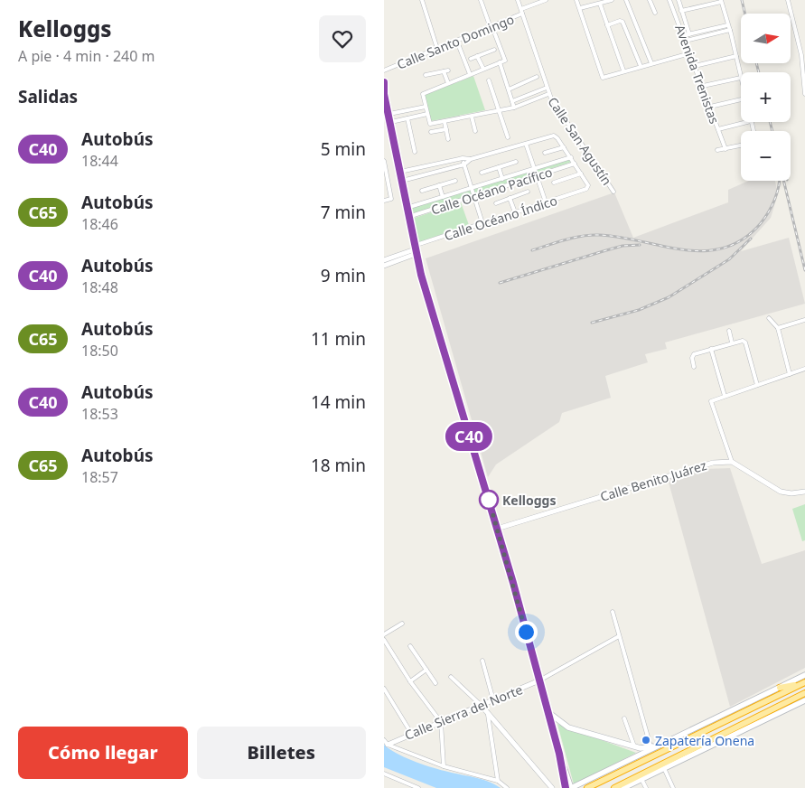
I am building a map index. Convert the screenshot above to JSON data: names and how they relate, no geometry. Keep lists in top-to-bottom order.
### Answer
{
  "streets": {
    "street": [
      "Calle Santo Domingo",
      "Avenida Trenistas",
      "Calle San Agustín",
      "Calle Océano Pacífico",
      "Calle Océano Índico",
      "Calle Benito Juárez",
      "Calle Sierra del Norte"
    ]
  },
  "crossings": [
    ["Calle Santo Domingo", "Calle San Agustín"]
  ],
  "places": ["Kelloggs", "Zapatería Onena"],
  "lines": ["bus line C40"],
  "north": "right",
  "page": {
    "heading": [
      ["Kelloggs", "A pie · 4 min · 240 m"],
      "Salidas"
    ],
    "on_map": "C40",
    "map_buttons": ["+", "−"],
    "list": [
      {
        "mark": "C40",
        "name": "Autobús",
        "note": "18:44",
        "value": "5 min"
      },
      {
        "mark": "C65",
        "name": "Autobús",
        "note": "18:46",
        "value": "7 min"
      },
      {
        "mark": "C40",
        "name": "Autobús",
        "note": "18:48",
        "value": "9 min"
      },
      {
        "mark": "C65",
        "name": "Autobús",
        "note": "18:50",
        "value": "11 min"
      },
      {
        "mark": "C40",
        "name": "Autobús",
        "note": "18:53",
        "value": "14 min"
      },
      {
        "mark": "C65",
        "name": "Autobús",
        "note": "18:57",
        "value": "18 min"
      }
    ],
    "buttons": ["Cómo llegar", "Billetes"]
  }
}
